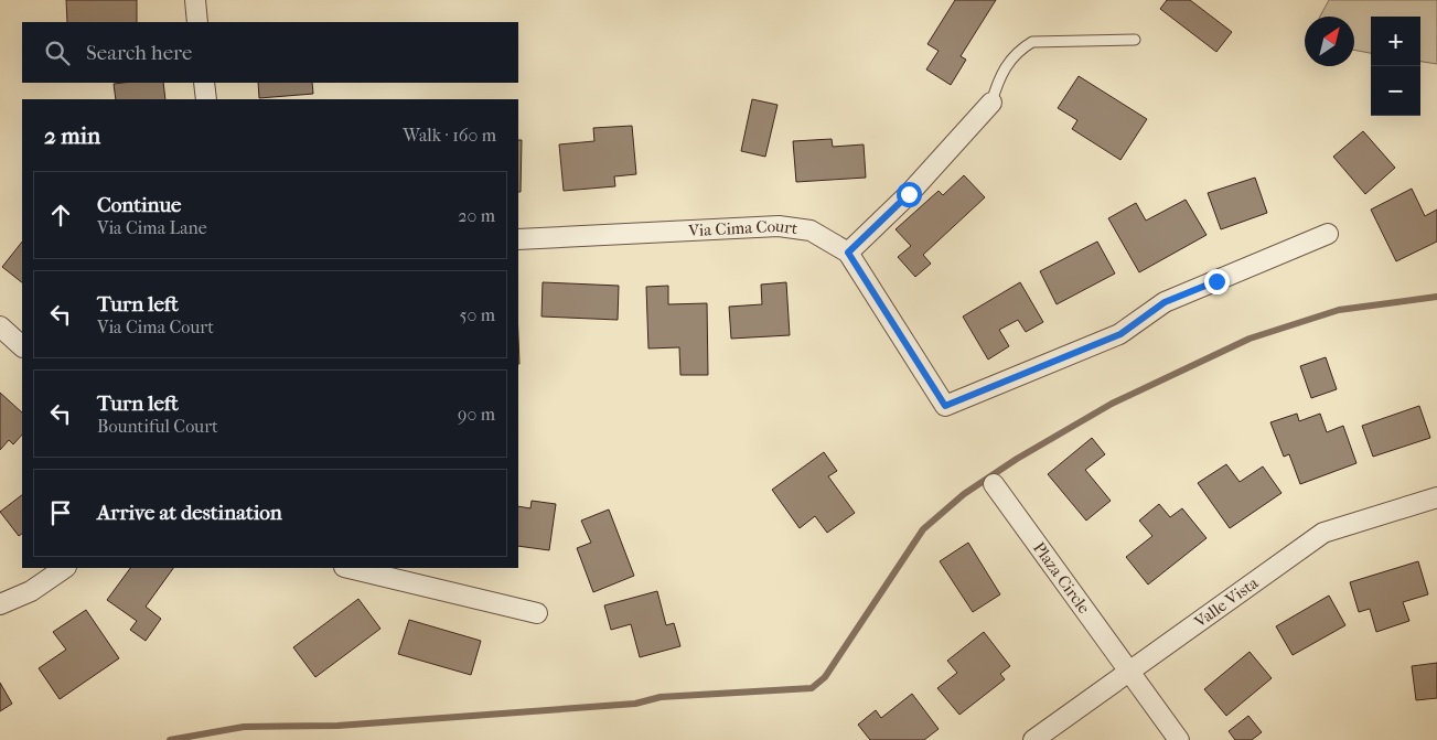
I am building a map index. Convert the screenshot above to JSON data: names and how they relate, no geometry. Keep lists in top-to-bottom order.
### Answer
{
  "streets": {
    "street": ["Via Cima Court", "Plaza Circle", "Valle Vista"]
  },
  "crossings": [
    ["Plaza Circle", "Valle Vista"]
  ],
  "north": "top right",
  "page": {
    "map_buttons": ["+", "−"],
    "search": "Search here",
    "heading": ["2 min", "Walk · 160 m"],
    "list": [
      ["Continue", "Via Cima Lane", "20 m"],
      ["Turn left", "Via Cima Court", "50 m"],
      ["Turn left", "Bountiful Court", "90 m"],
      "Arrive at destination"
    ]
  }
}
